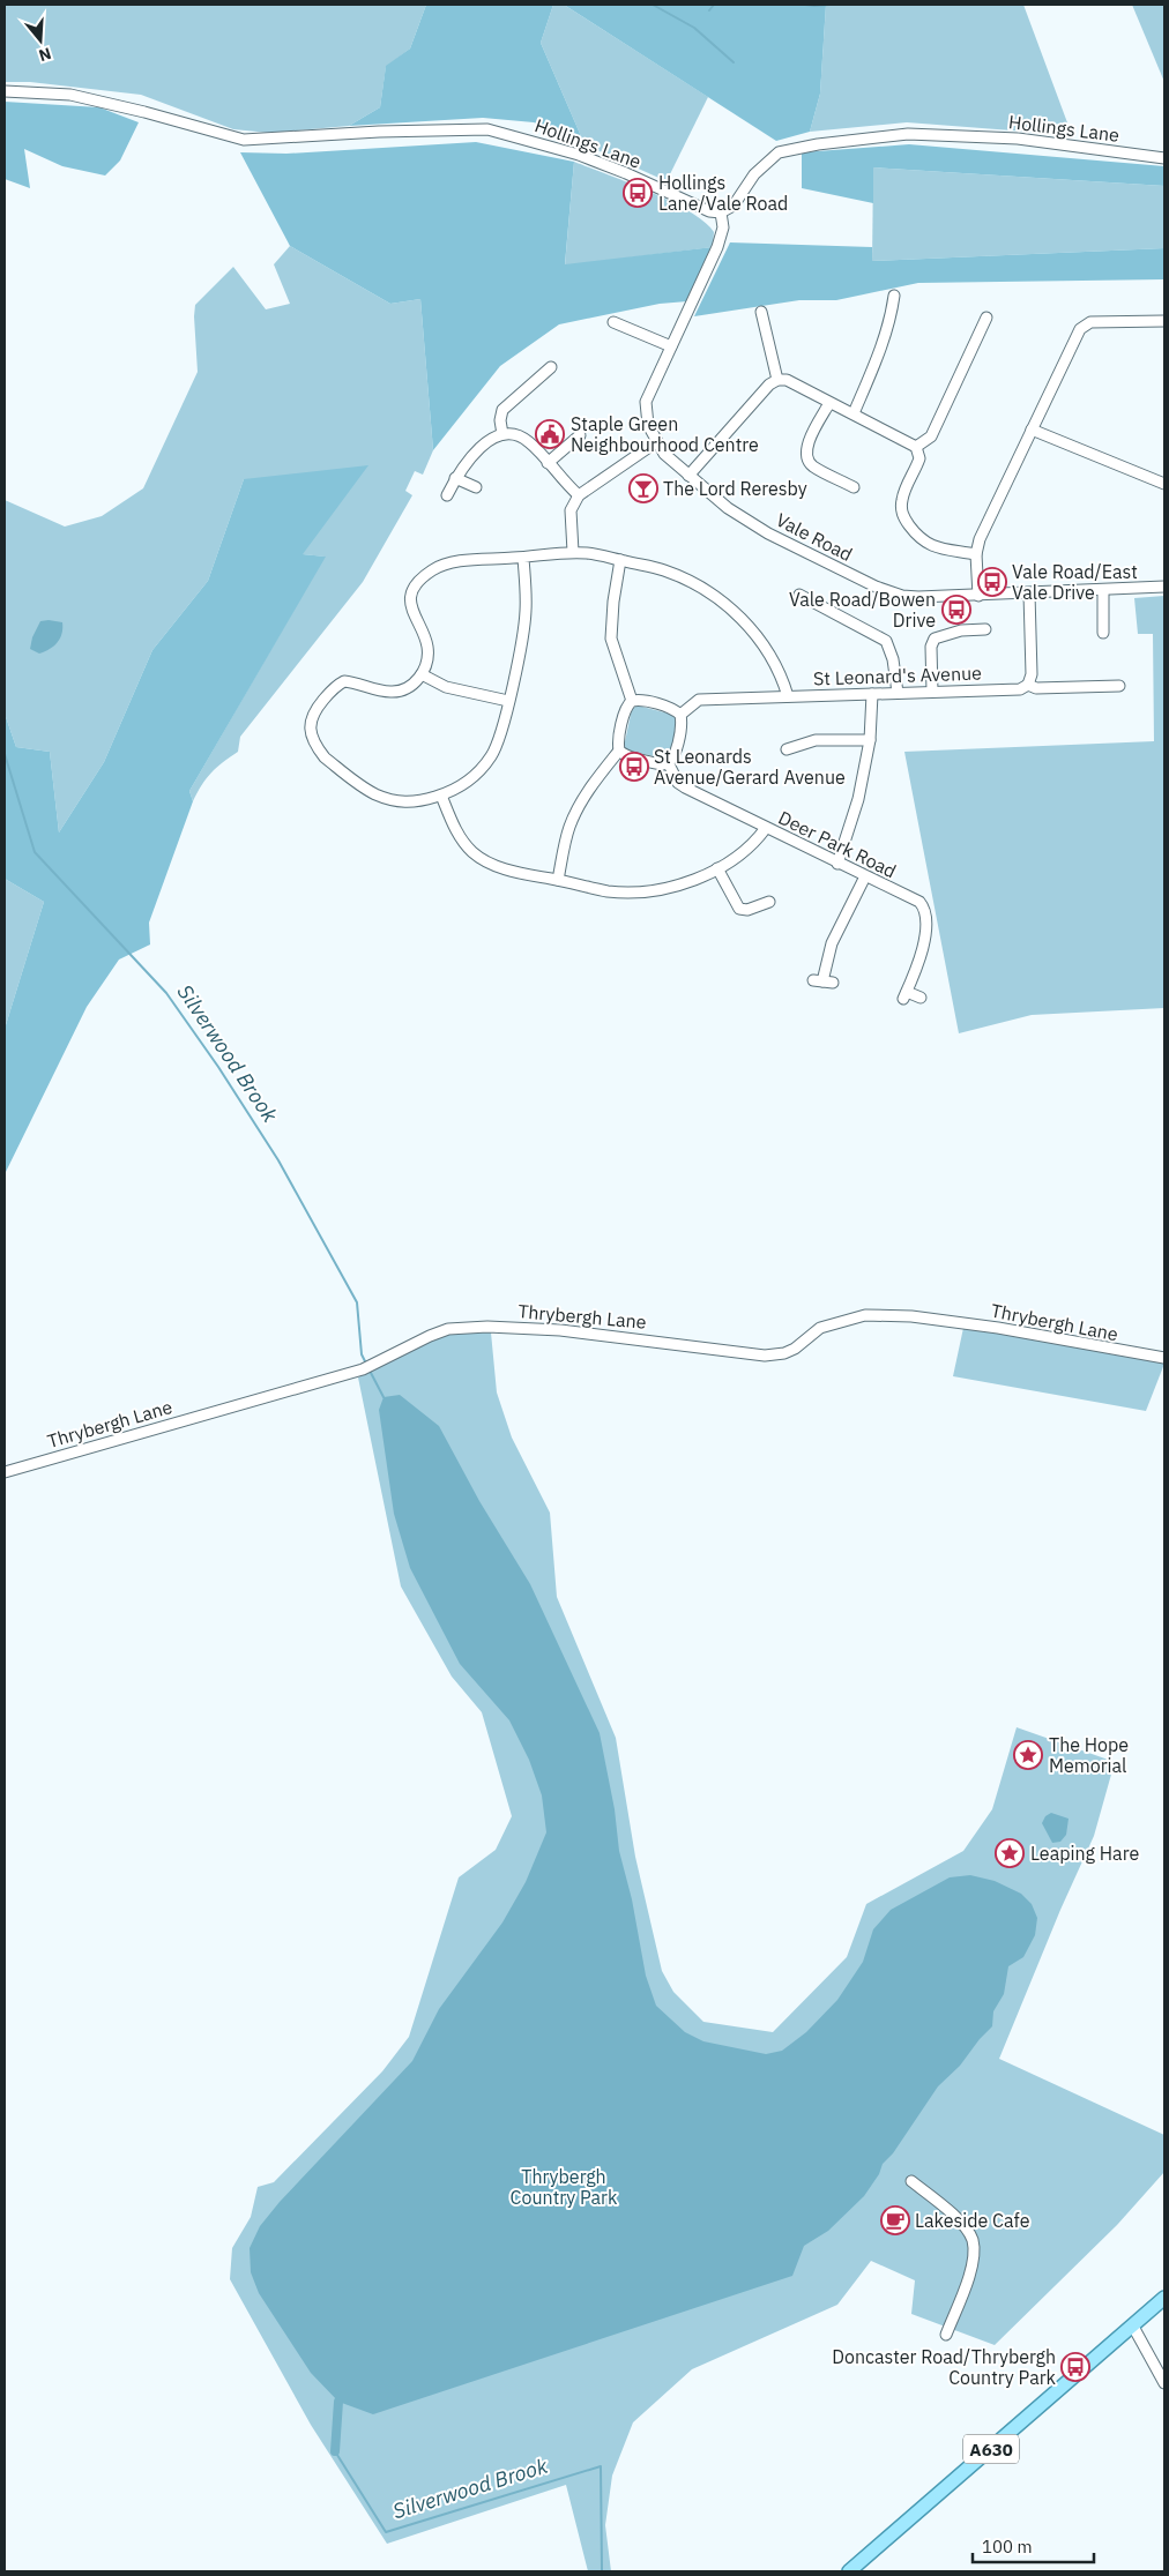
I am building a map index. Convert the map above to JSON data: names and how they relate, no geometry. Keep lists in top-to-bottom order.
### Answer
{
  "streets": {
    "main road": ["A630"],
    "street": [
      "Hollings Lane",
      "Vale Road",
      "St Leonard's Avenue",
      "Deer Park Road",
      "Thrybergh Lane"
    ]
  },
  "crossings": [
    ["Hollings Lane", "Vale Road"],
    ["St Leonard's Avenue", "Deer Park Road"]
  ],
  "water": ["Silverwood Brook"],
  "parks": ["Thrybergh Country Park"],
  "places": {
    "bus stop": [
      "Hollings Lane/Vale Road",
      "Vale Road/East Vale Drive",
      "Vale Road/Bowen Drive",
      "St Leonards Avenue/Gerard Avenue",
      "Doncaster Road/Thrybergh Country Park"
    ],
    "public building": ["Staple Green Neighbourhood Centre"],
    "bar": ["The Lord Reresby"],
    "place": ["The Hope Memorial", "Leaping Hare"],
    "cafe": ["Lakeside Cafe"]
  },
  "scale_bar": "100 m",
  "north": "bottom"
}
